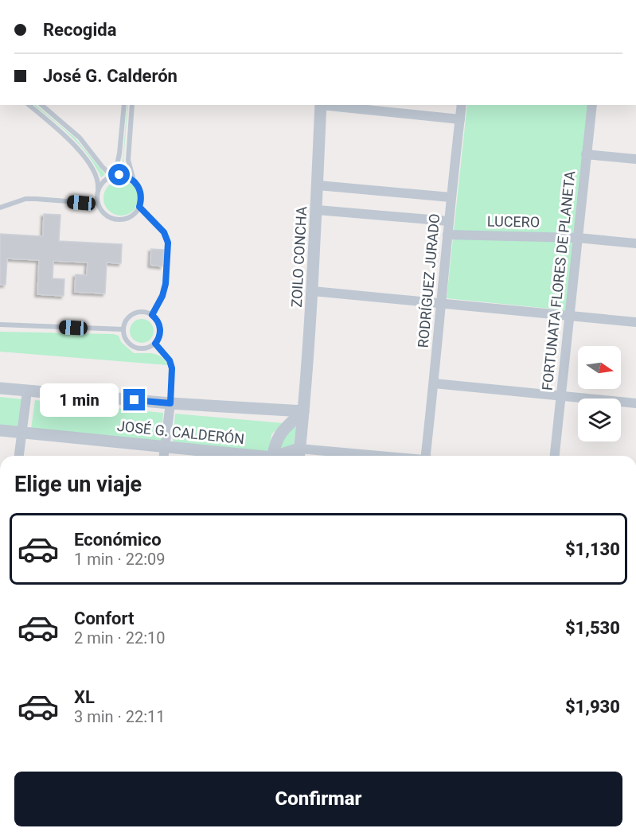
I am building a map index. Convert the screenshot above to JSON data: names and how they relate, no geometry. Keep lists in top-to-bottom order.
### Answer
{
  "streets": {
    "street": [
      "LUCERO",
      "ZOILO CONCHA",
      "RODRÍGUEZ JURADO",
      "FORTUNATA FLORES DE PLANETA",
      "JOSÉ G. CALDERÓN"
    ]
  },
  "crossings": [
    ["LUCERO", "RODRÍGUEZ JURADO"],
    ["LUCERO", "FORTUNATA FLORES DE PLANETA"],
    ["ZOILO CONCHA", "JOSÉ G. CALDERÓN"]
  ],
  "north": "right",
  "page": {
    "banner": ["Recogida", "José G. Calderón"],
    "bubble": "1 min",
    "heading": "Elige un viaje",
    "list": [
      {
        "name": "Económico",
        "note": "1 min · 22:09",
        "value": "$1,130"
      },
      {
        "name": "Confort",
        "note": "2 min · 22:10",
        "value": "$1,530"
      },
      {
        "name": "XL",
        "note": "3 min · 22:11",
        "value": "$1,930"
      }
    ],
    "buttons": "Confirmar"
  }
}
